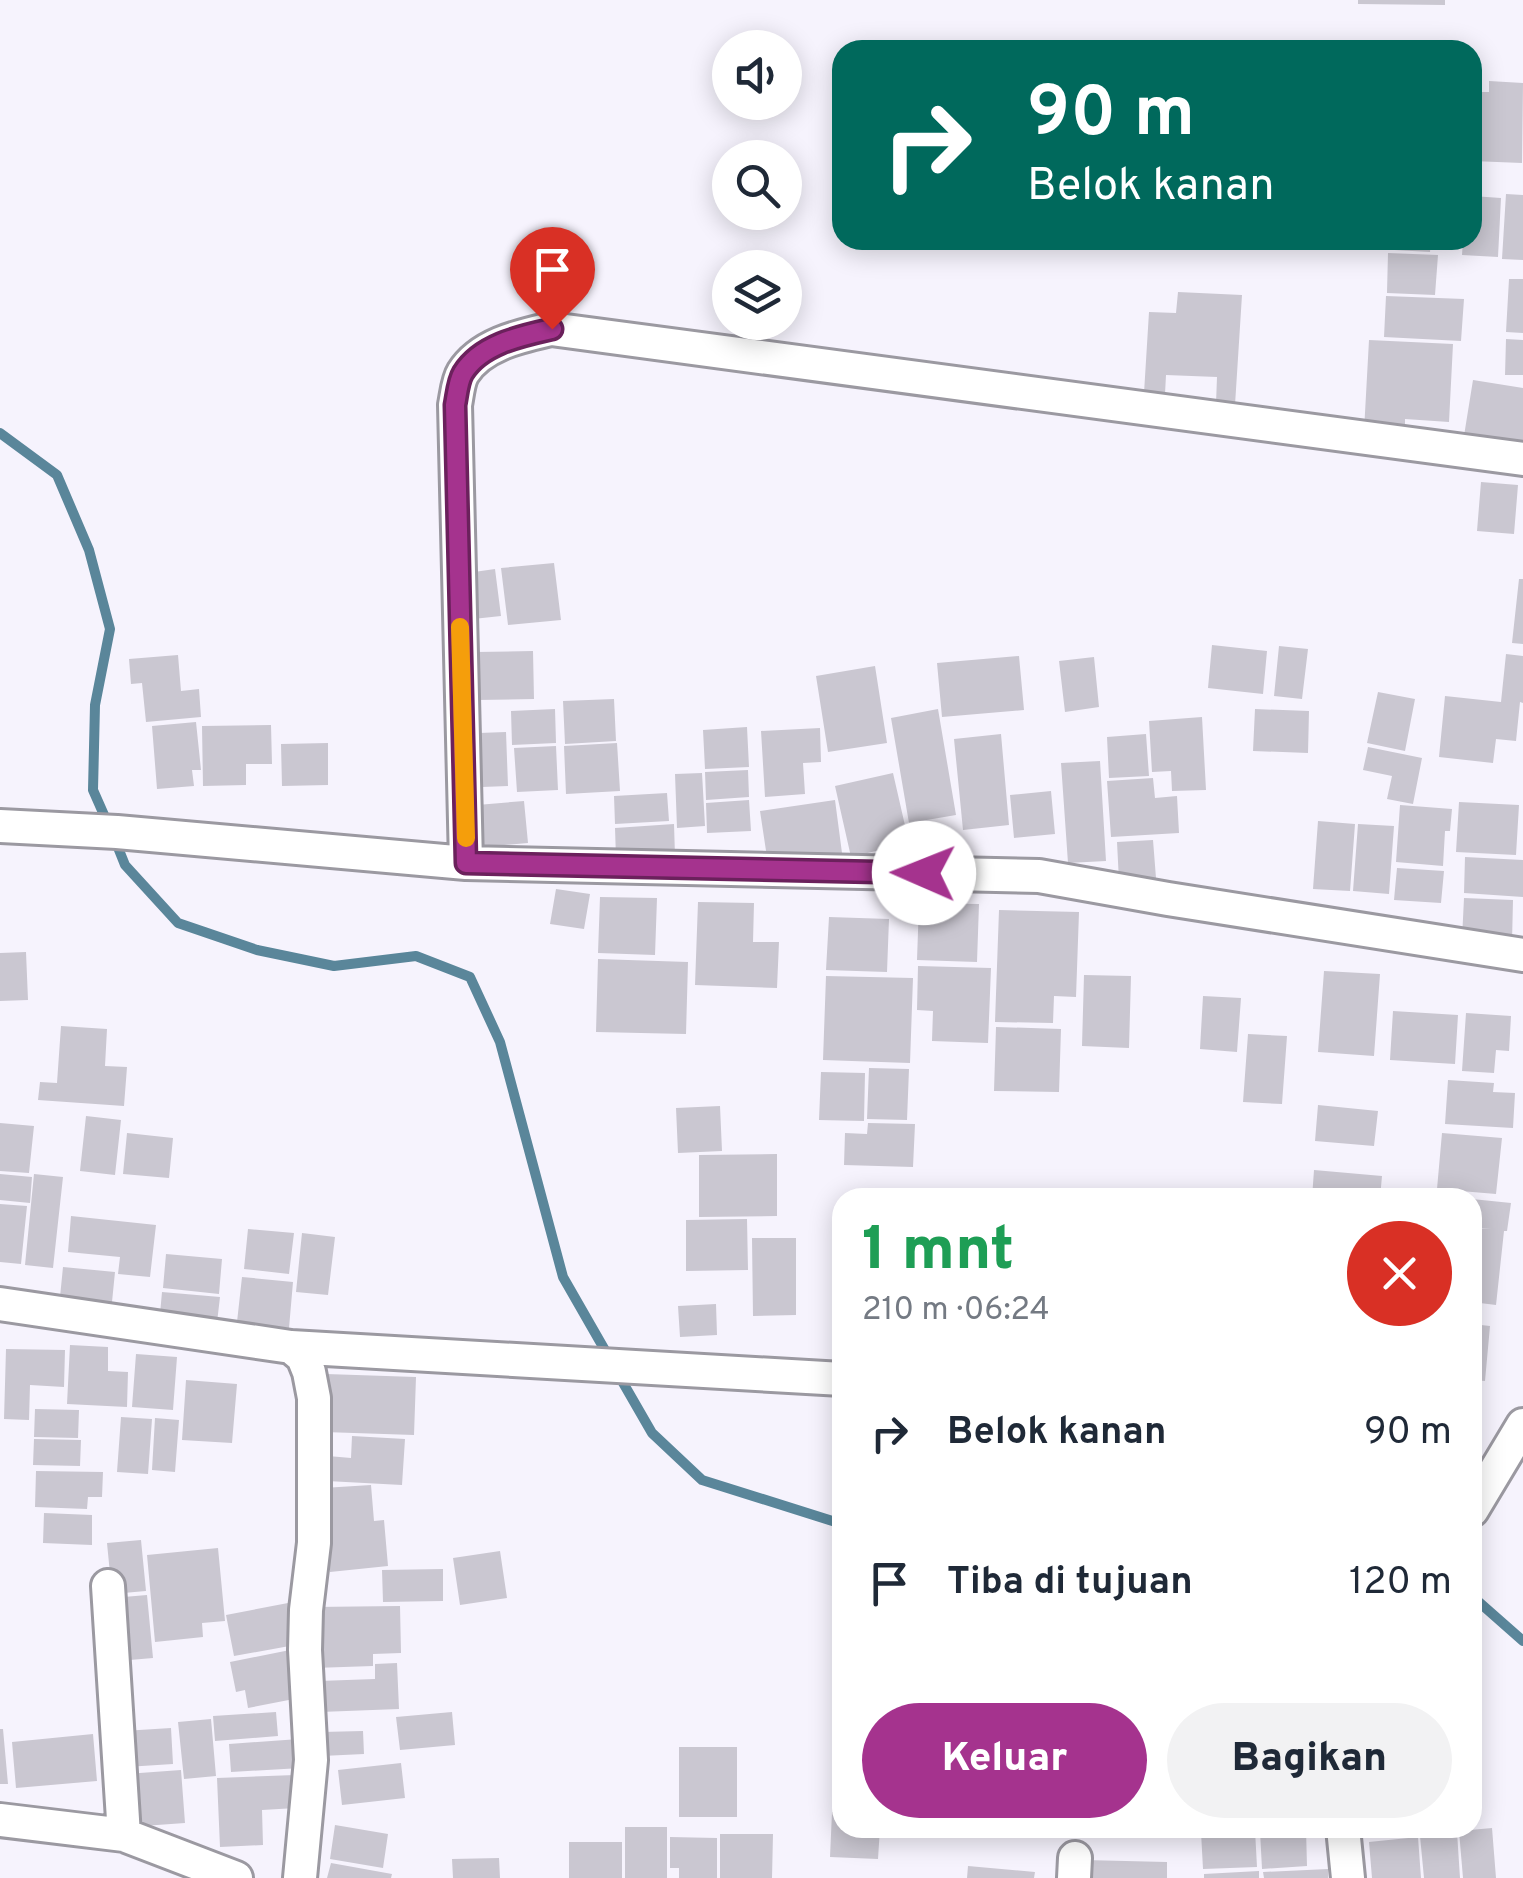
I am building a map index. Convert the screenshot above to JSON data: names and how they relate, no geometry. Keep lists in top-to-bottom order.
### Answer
{
  "page": {
    "turn": ["90 m", "Belok kanan"],
    "heading": ["1 mnt", "210 m · 06:24"],
    "list": [
      {
        "name": "Belok kanan",
        "value": "90 m"
      },
      {
        "name": "Tiba di tujuan",
        "value": "120 m"
      }
    ],
    "buttons": ["Keluar", "Bagikan"]
  }
}
